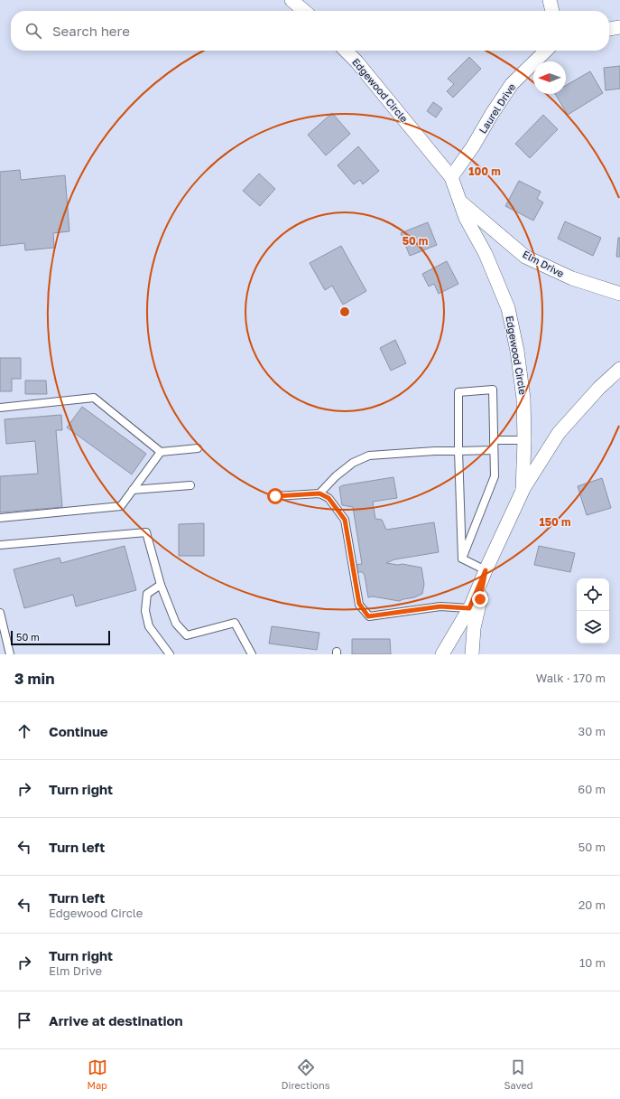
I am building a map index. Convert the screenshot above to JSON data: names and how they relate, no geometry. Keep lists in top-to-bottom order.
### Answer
{
  "streets": {
    "street": ["Edgewood Circle", "Laurel Drive", "Elm Drive"]
  },
  "crossings": [
    ["Edgewood Circle", "Laurel Drive"],
    ["Edgewood Circle", "Elm Drive"]
  ],
  "scale_bar": "50 m",
  "north": "left",
  "page": {
    "search": "Search here",
    "scale": "50 m",
    "heading": ["3 min", "Walk · 170 m"],
    "list": [
      ["Continue", "30 m"],
      ["Turn right", "60 m"],
      ["Turn left", "50 m"],
      ["Turn left", "Edgewood Circle", "20 m"],
      ["Turn right", "Elm Drive", "10 m"],
      "Arrive at destination"
    ],
    "nav": ["Map", "Directions", "Saved"]
  },
  "rings": ["100 m", "50 m", "150 m"]
}
